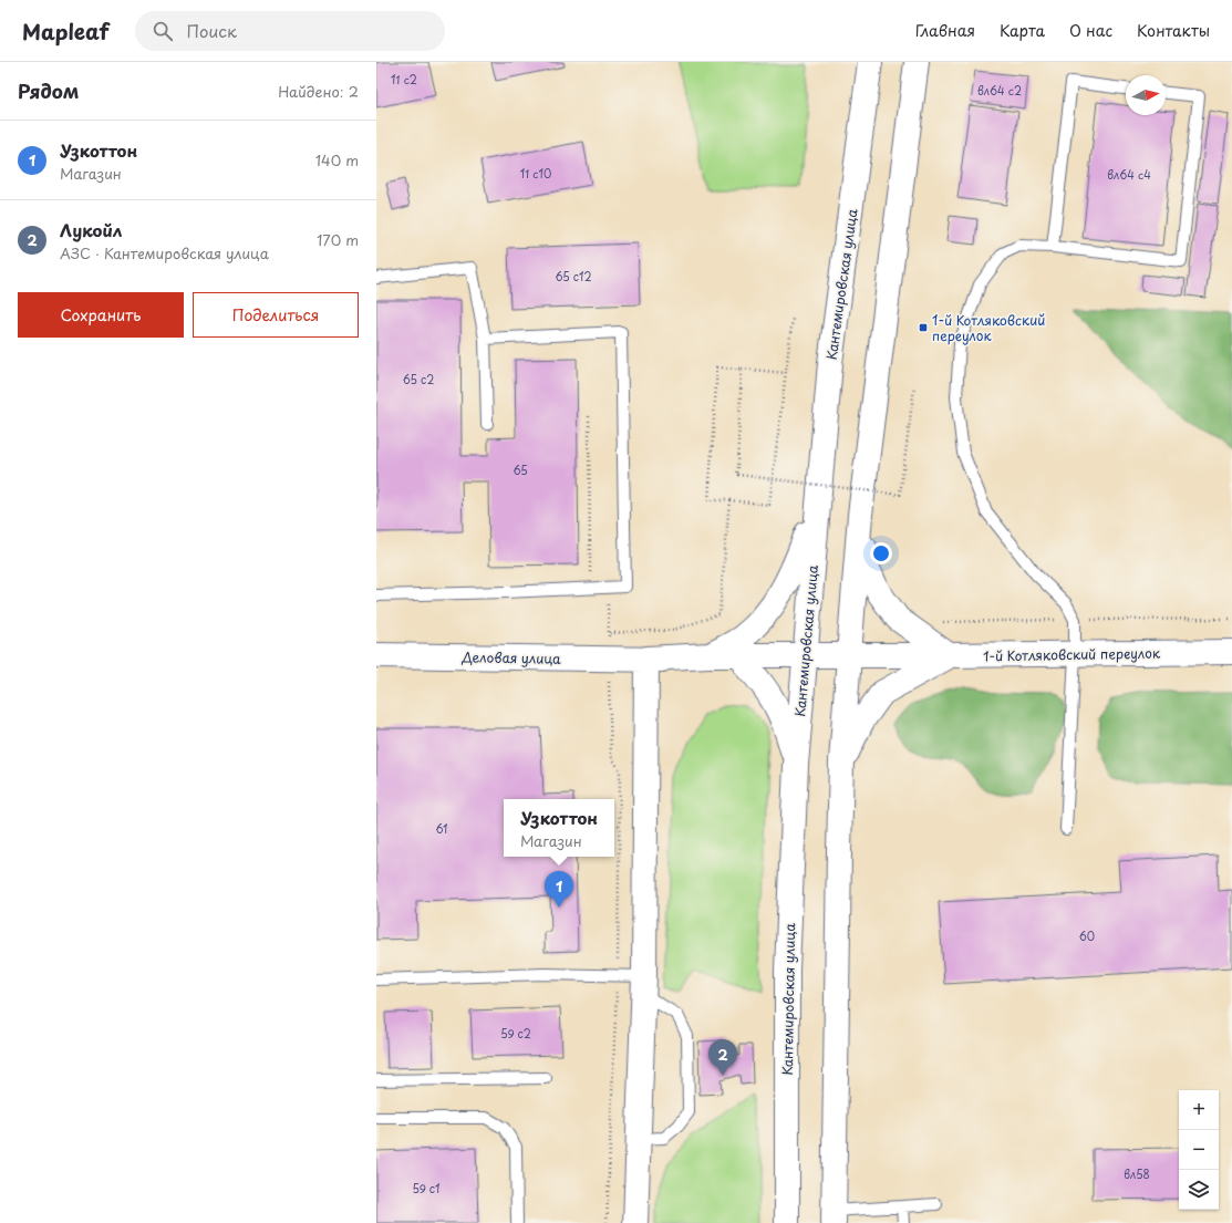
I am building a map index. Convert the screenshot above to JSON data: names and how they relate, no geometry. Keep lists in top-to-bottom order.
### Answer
{
  "streets": {
    "main road": ["Кантемировская улица", "1-й Котляковский переулок", "Деловая улица"]
  },
  "crossings": [
    ["Кантемировская улица", "1-й Котляковский переулок"],
    ["1-й Котляковский переулок", "Деловая улица"]
  ],
  "places": {
    "transit": ["1-й Котляковский переулок"]
  },
  "house_numbers": [
    "11 с2",
    "вл64 с2",
    "11 с10",
    "вл64 с4",
    "65 с12",
    "65 с2",
    "65",
    "61",
    "60",
    "59 с2",
    "вл58",
    "59 с1"
  ],
  "north": "right",
  "page": {
    "header": "Mapleaf",
    "search": "Поиск",
    "nav": [
      "Главная",
      "Карта",
      "О нас",
      "Контакты"
    ],
    "heading": ["Рядом", "Найдено: 2"],
    "list": [
      {
        "mark": "1",
        "name": "Узкоттон",
        "note": "Магазин",
        "value": "140 m"
      },
      {
        "mark": "2",
        "name": "Лукойл",
        "note": "АЗС · Кантемировская улица",
        "value": "170 m"
      }
    ],
    "buttons": ["Сохранить", "Поделиться"],
    "popup": ["Узкоттон", "Магазин"],
    "pins": ["1", "2"],
    "map_buttons": ["+", "−"]
  }
}
